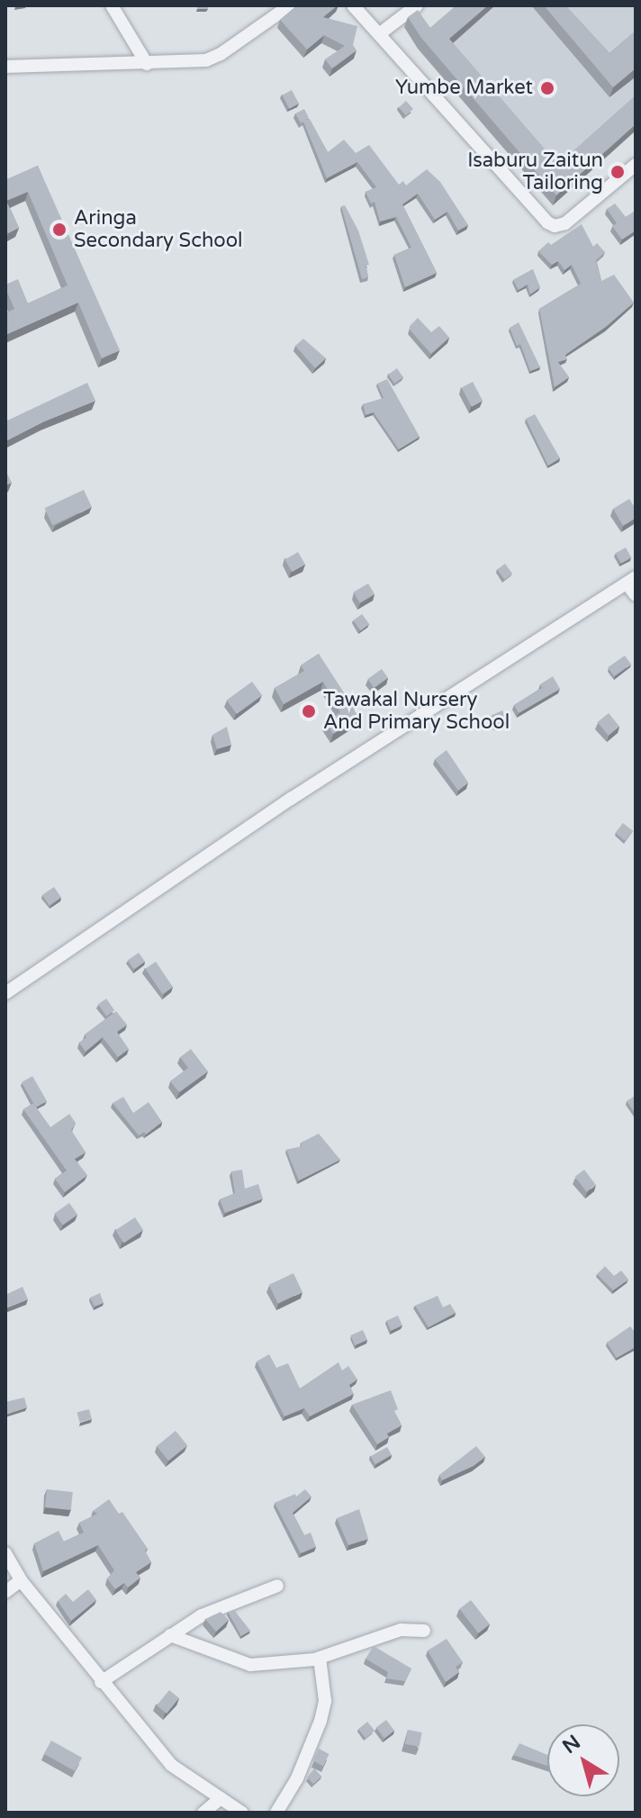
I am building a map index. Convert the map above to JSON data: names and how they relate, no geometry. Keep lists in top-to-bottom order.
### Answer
{
  "places": [
    "Yumbe Market",
    "Isaburu Zaitun Tailoring",
    "Aringa Secondary School",
    "Tawakal Nursery And Primary School"
  ],
  "north": "top left"
}
